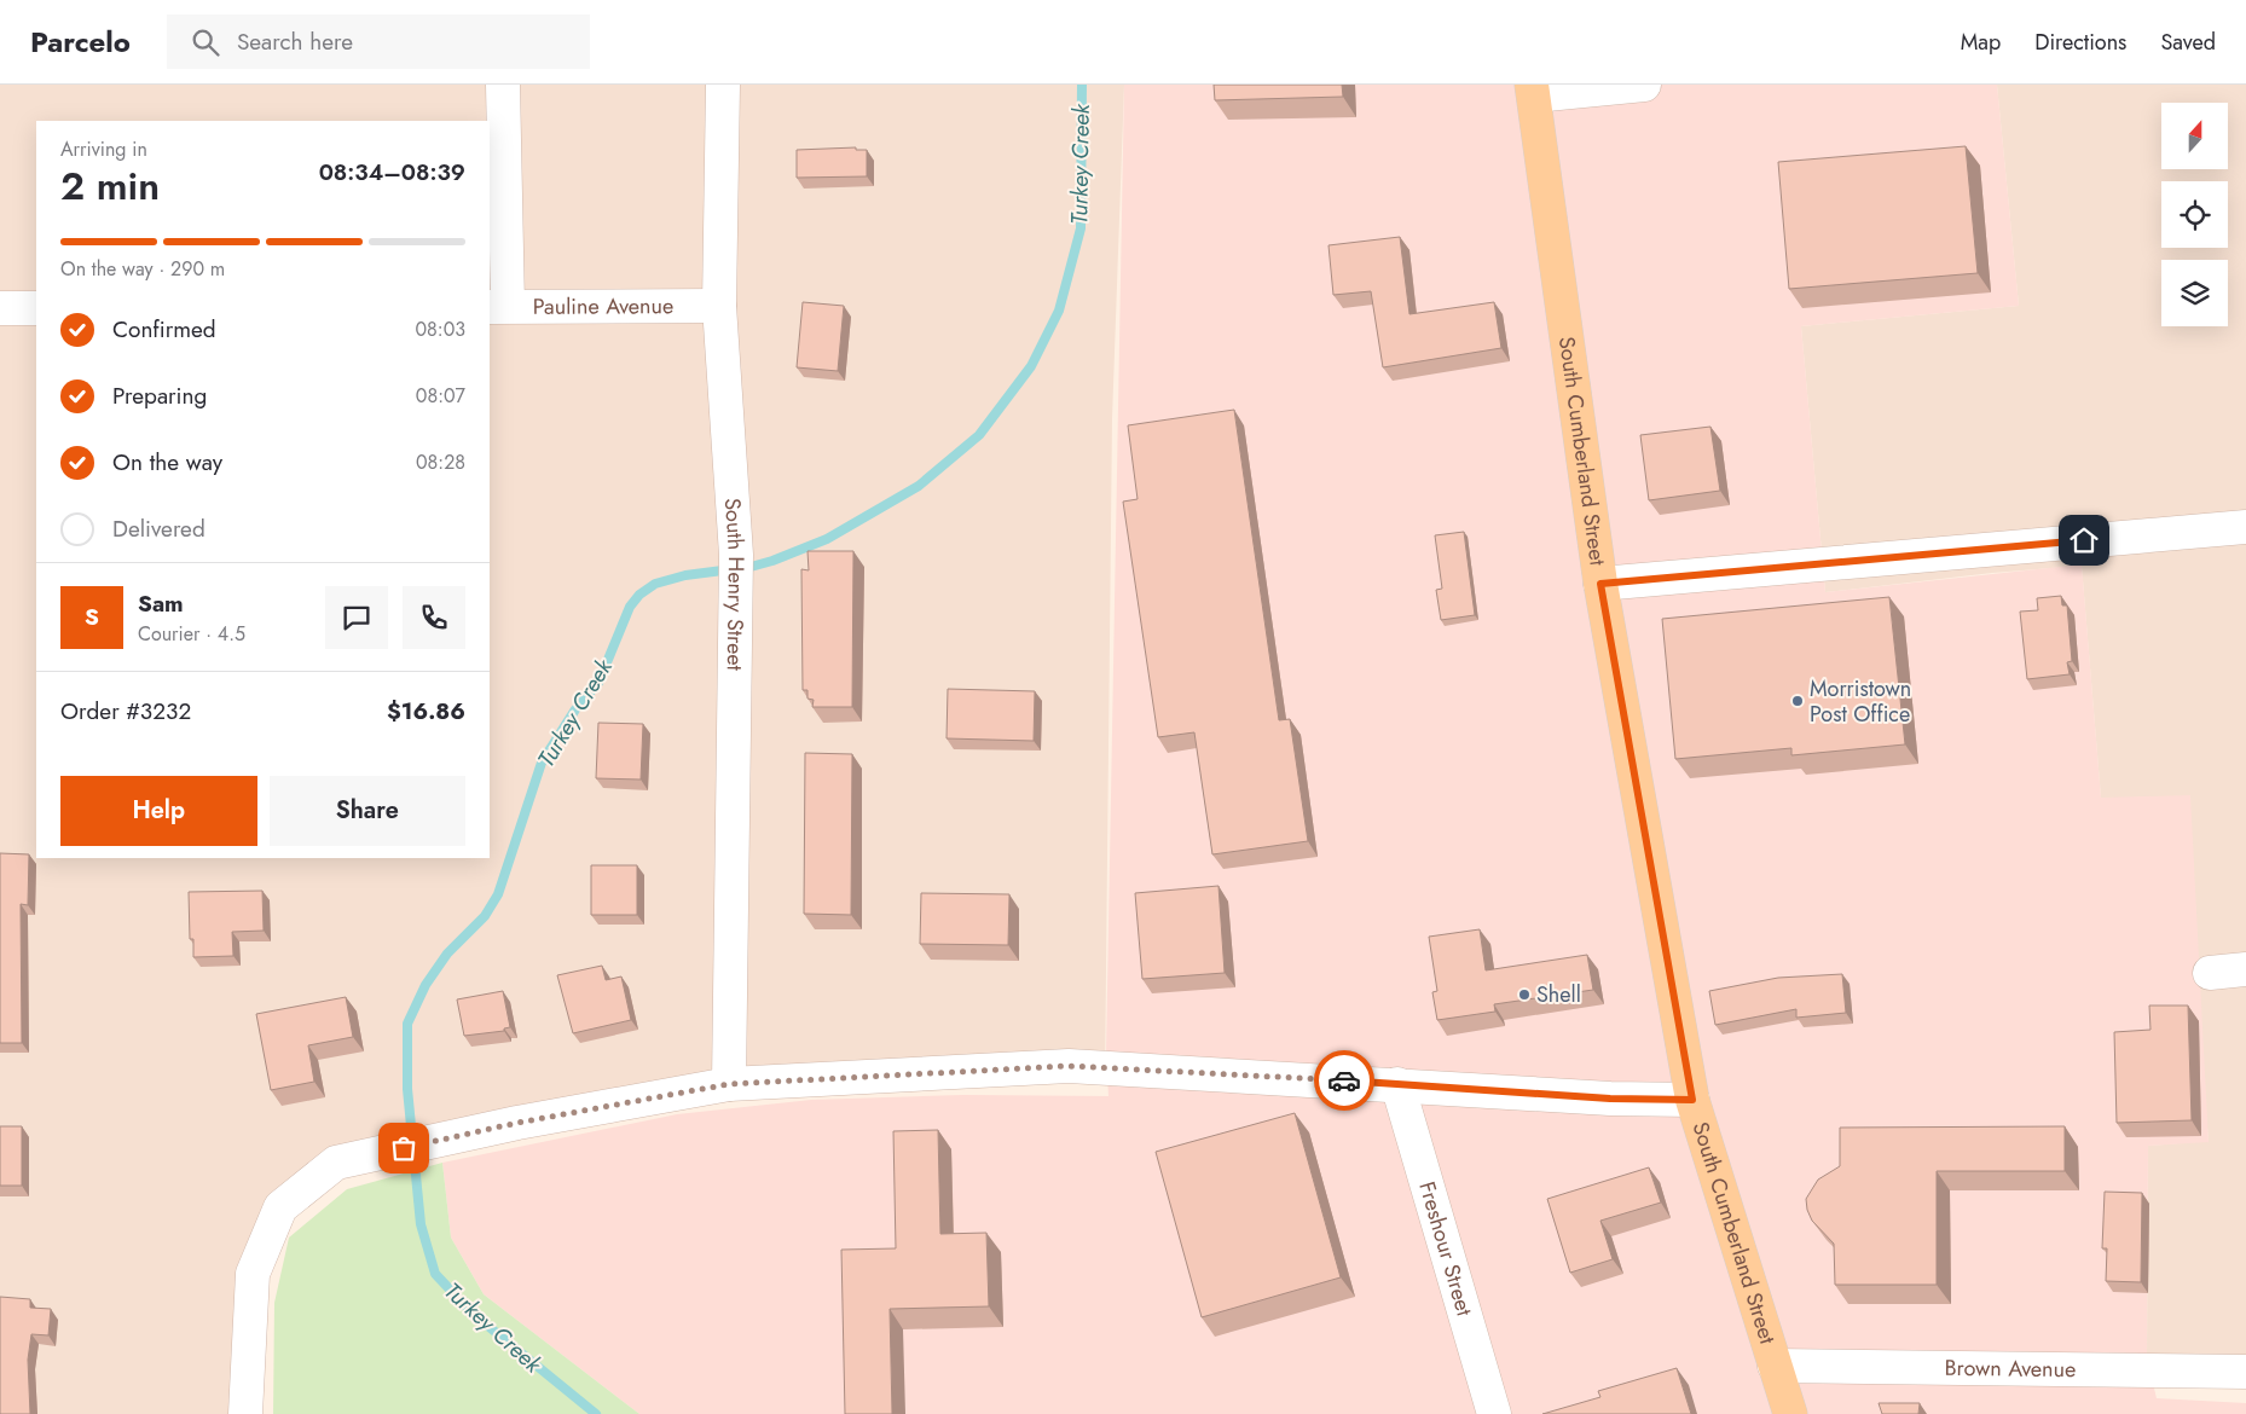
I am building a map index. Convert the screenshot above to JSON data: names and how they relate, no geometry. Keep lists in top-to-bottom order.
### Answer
{
  "streets": {
    "main road": ["South Cumberland Street"],
    "street": [
      "Pauline Avenue",
      "South Henry Street",
      "Freshour Street",
      "Brown Avenue"
    ]
  },
  "crossings": [
    ["Pauline Avenue", "South Henry Street"],
    ["South Cumberland Street", "Brown Avenue"]
  ],
  "water": ["Turkey Creek"],
  "places": ["Morristown Post Office", "Shell"],
  "north": "top",
  "page": {
    "header": "Parcelo",
    "search": "Search here",
    "nav": ["Map", "Directions", "Saved"],
    "heading": ["2 min", "Arriving in", "08:34–08:39"],
    "panel": [
      "Sam",
      "Courier · 4.5",
      "Order #3232",
      "$16.86"
    ],
    "bar": "On the way · 290 m",
    "list": [
      ["Confirmed", "08:03"],
      ["Preparing", "08:07"],
      ["On the way", "08:28"],
      "Delivered"
    ],
    "round": "S",
    "buttons": ["Help", "Share"]
  }
}
